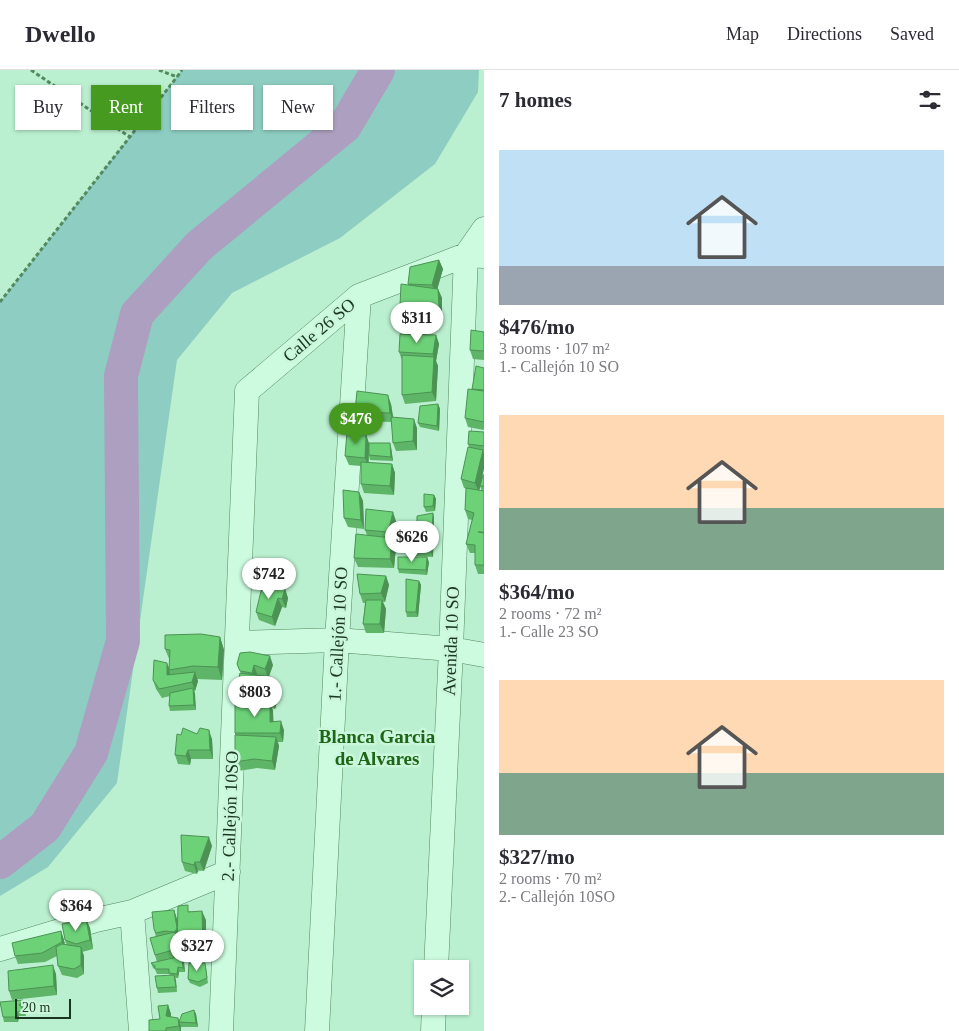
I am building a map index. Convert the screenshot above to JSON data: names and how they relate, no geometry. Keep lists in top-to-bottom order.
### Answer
{
  "streets": {
    "street": [
      "Calle 26 SO",
      "1.- Callejón 10 SO",
      "Avenida 10 SO",
      "2.- Callejón 10SO"
    ]
  },
  "crossings": [
    ["Calle 26 SO", "1.- Callejón 10 SO"],
    ["Calle 26 SO", "Avenida 10 SO"],
    ["Calle 26 SO", "2.- Callejón 10SO"]
  ],
  "districts": ["Blanca Garcia de Alvares"],
  "scale_bar": "20 m",
  "page": {
    "header": "Dwello",
    "nav": ["Map", "Directions", "Saved"],
    "heading": "7 homes",
    "chip": [
      "Buy",
      "Rent",
      "Filters",
      "New"
    ],
    "list": [
      {
        "name": "$476/mo",
        "note": "3 rooms · 107 m² · 1.- Callejón 10 SO"
      },
      {
        "name": "$364/mo",
        "note": "2 rooms · 72 m² · 1.- Calle 23 SO"
      },
      {
        "name": "$327/mo",
        "note": "2 rooms · 70 m² · 2.- Callejón 10SO"
      }
    ],
    "price": [
      "$311",
      "$476",
      "$626",
      "$742",
      "$803",
      "$364",
      "$327"
    ],
    "scale": "20 m"
  }
}
